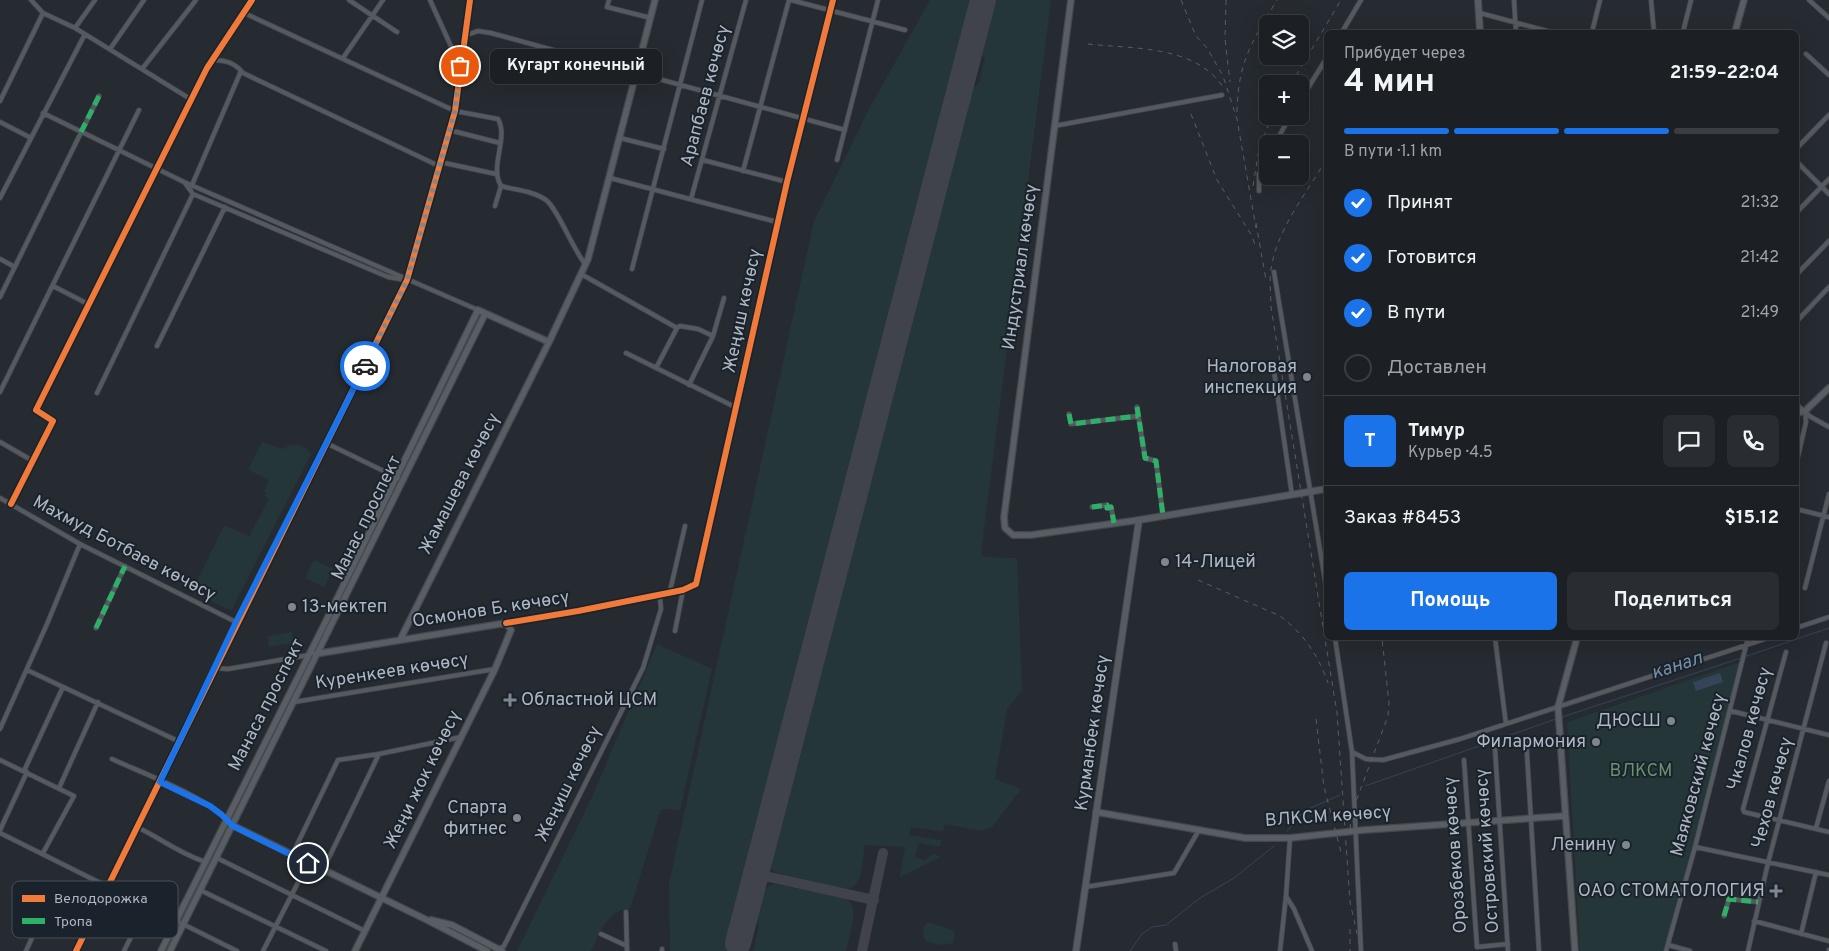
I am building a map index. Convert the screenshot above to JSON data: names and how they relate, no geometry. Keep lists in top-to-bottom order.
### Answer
{
  "streets": {
    "main road": [
      "Индустриал көчөсү",
      "Жамашева көчөсү",
      "Манас проспект",
      "Осмонов Б. көчөсү",
      "Манаса проспект",
      "Курманбек көчөсү",
      "Жеңи жок көчөсү",
      "ВЛКСМ көчөсү"
    ],
    "street": [
      "Арапбаев көчөсү",
      "Жеңиш көчөсү",
      "Махмуд Ботбаев көчөсү",
      "Куренкеев көчөсү",
      "Чкалов көчөсү",
      "Маяковский көчөсү",
      "Чехов көчөсү",
      "Островский көчөсү",
      "Орозбеков көчөсү"
    ]
  },
  "crossings": [
    ["Жеңиш көчөсү", "Осмонов Б. көчөсү"],
    ["Жамашева көчөсү", "Осмонов Б. көчөсү"],
    ["Манас проспект", "Осмонов Б. көчөсү"],
    ["Манас проспект", "Куренкеев көчөсү"],
    ["Манас проспект", "Манаса проспект"],
    ["Осмонов Б. көчөсү", "Манаса проспект"],
    ["Осмонов Б. көчөсү", "Жеңи жок көчөсү"],
    ["Куренкеев көчөсү", "Жеңи жок көчөсү"],
    ["Чкалов көчөсү", "Чехов көчөсү"],
    ["Курманбек көчөсү", "ВЛКСМ көчөсү"],
    ["ВЛКСМ көчөсү", "Островский көчөсү"],
    ["ВЛКСМ көчөсү", "Орозбеков көчөсү"],
    ["Островский көчөсү", "Орозбеков көчөсү"]
  ],
  "water": ["канал"],
  "parks": ["ВЛКСМ"],
  "places": {
    "other": [
      "Кугарт конечный",
      "Налоговая инспекция",
      "14-Лицей",
      "13-мектеп",
      "ДЮСШ",
      "Филармония",
      "Спарта фитнес",
      "Ленину"
    ],
    "health": ["Областной ЦСМ", "ОАО СТОМАТОЛОГИЯ"]
  },
  "legend": ["Велодорожка", "Тропа"],
  "page": {
    "map_buttons": ["+", "−"],
    "heading": ["4 мин", "Прибудет через", "21:59–22:04"],
    "panel": [
      "Тимур",
      "Курьер · 4.5",
      "Заказ #8453",
      "$15.12"
    ],
    "bubble": "Кугарт конечный",
    "bar": "В пути · 1.1 km",
    "list": [
      ["Принят", "21:32"],
      ["Готовится", "21:42"],
      ["В пути", "21:49"],
      "Доставлен"
    ],
    "round": "Т",
    "buttons": ["Помощь", "Поделиться"]
  }
}
